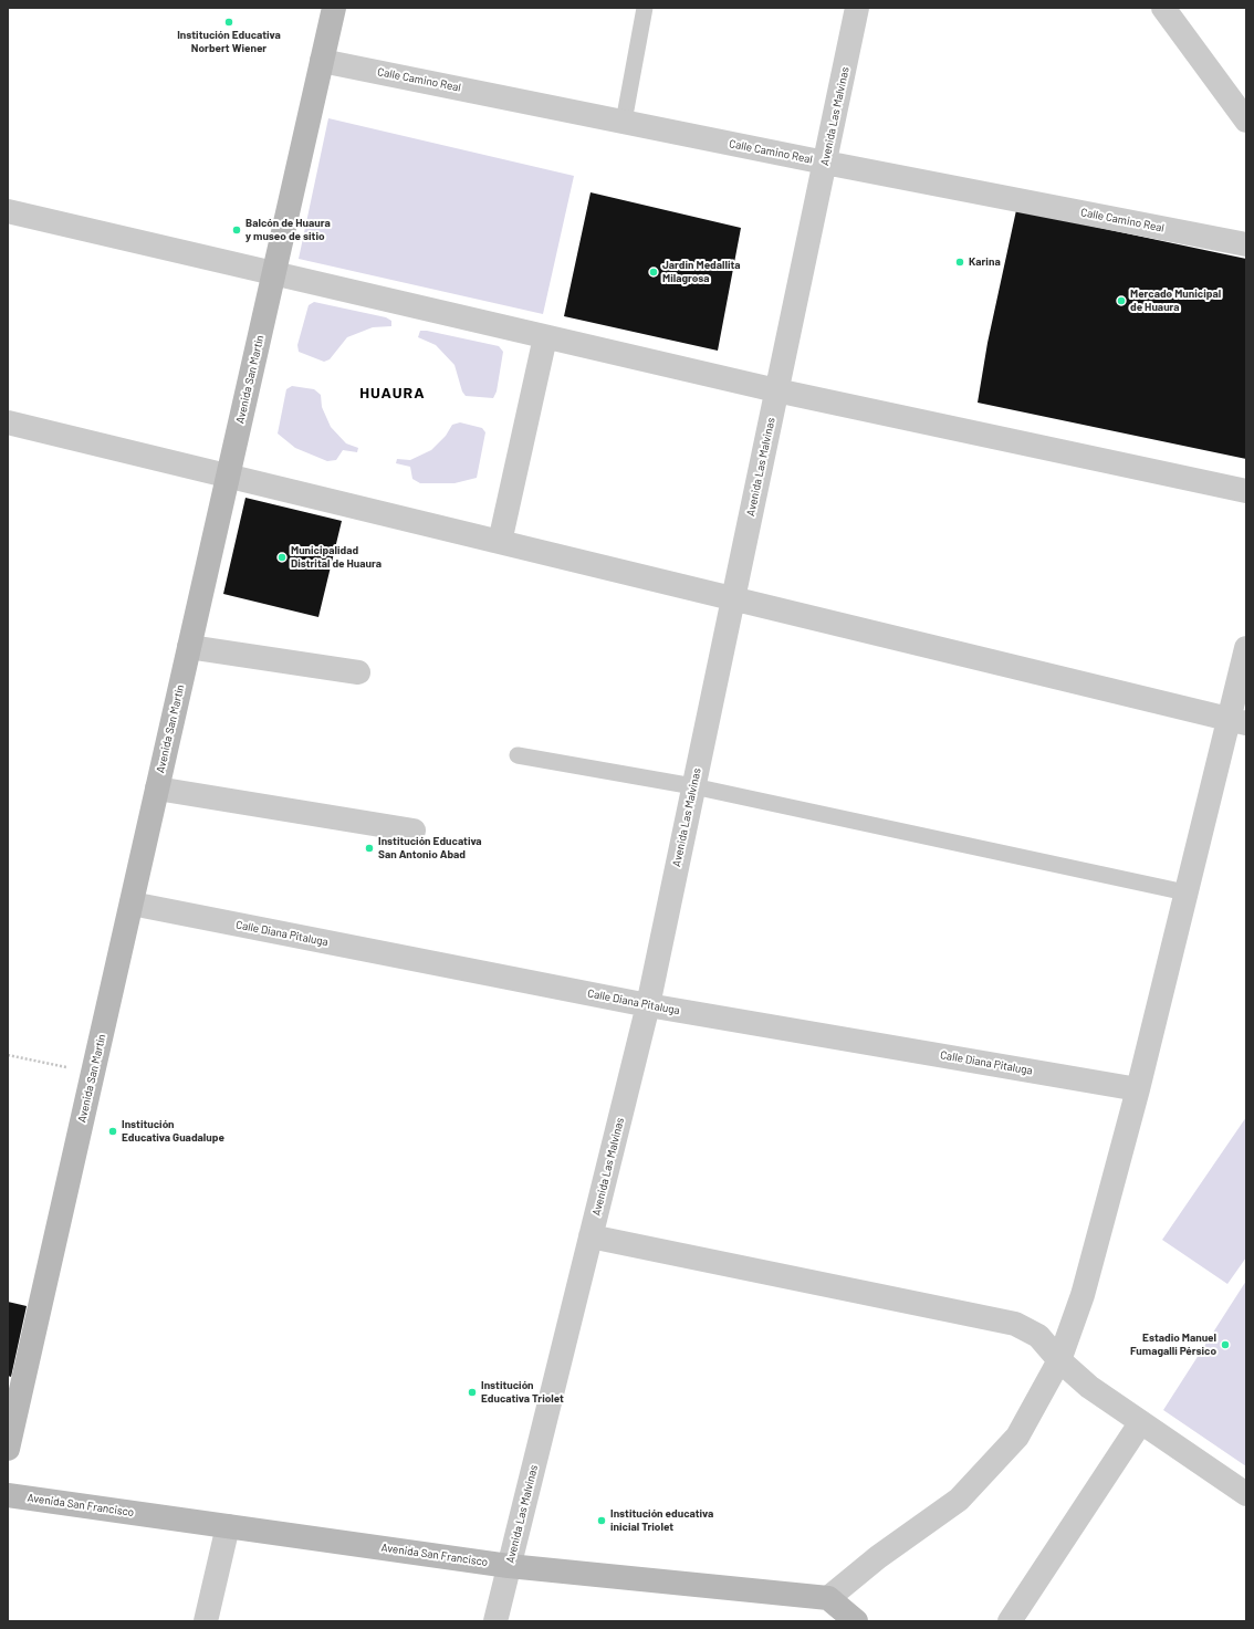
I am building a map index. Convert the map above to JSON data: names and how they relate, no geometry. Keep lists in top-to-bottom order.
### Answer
{
  "streets": {
    "main road": ["Avenida San Martín", "Avenida San Francisco"],
    "street": ["Calle Camino Real", "Avenida Las Malvinas", "Calle Diana Pitaluga"]
  },
  "crossings": [
    ["Calle Camino Real", "Avenida Las Malvinas"],
    ["Calle Camino Real", "Avenida San Martín"],
    ["Avenida Las Malvinas", "Calle Diana Pitaluga"],
    ["Avenida Las Malvinas", "Avenida San Francisco"],
    ["Avenida San Martín", "Calle Diana Pitaluga"]
  ],
  "districts": ["HUAURA"],
  "places": [
    "Institución Educativa Norbert Wiener",
    "Balcón de Huaura y museo de sitio",
    "Karina",
    "Jardin Medallita Milagrosa",
    "Mercado Municipal de Huaura",
    "Municipalidad Distrital de Huaura",
    "Institución Educativa San Antonio Abad",
    "Institución Educativa Guadalupe",
    "Estadio Manuel Fumagalli Pérsico",
    "Institución Educativa Triolet",
    "Institución educativa inicial Triolet"
  ]
}
